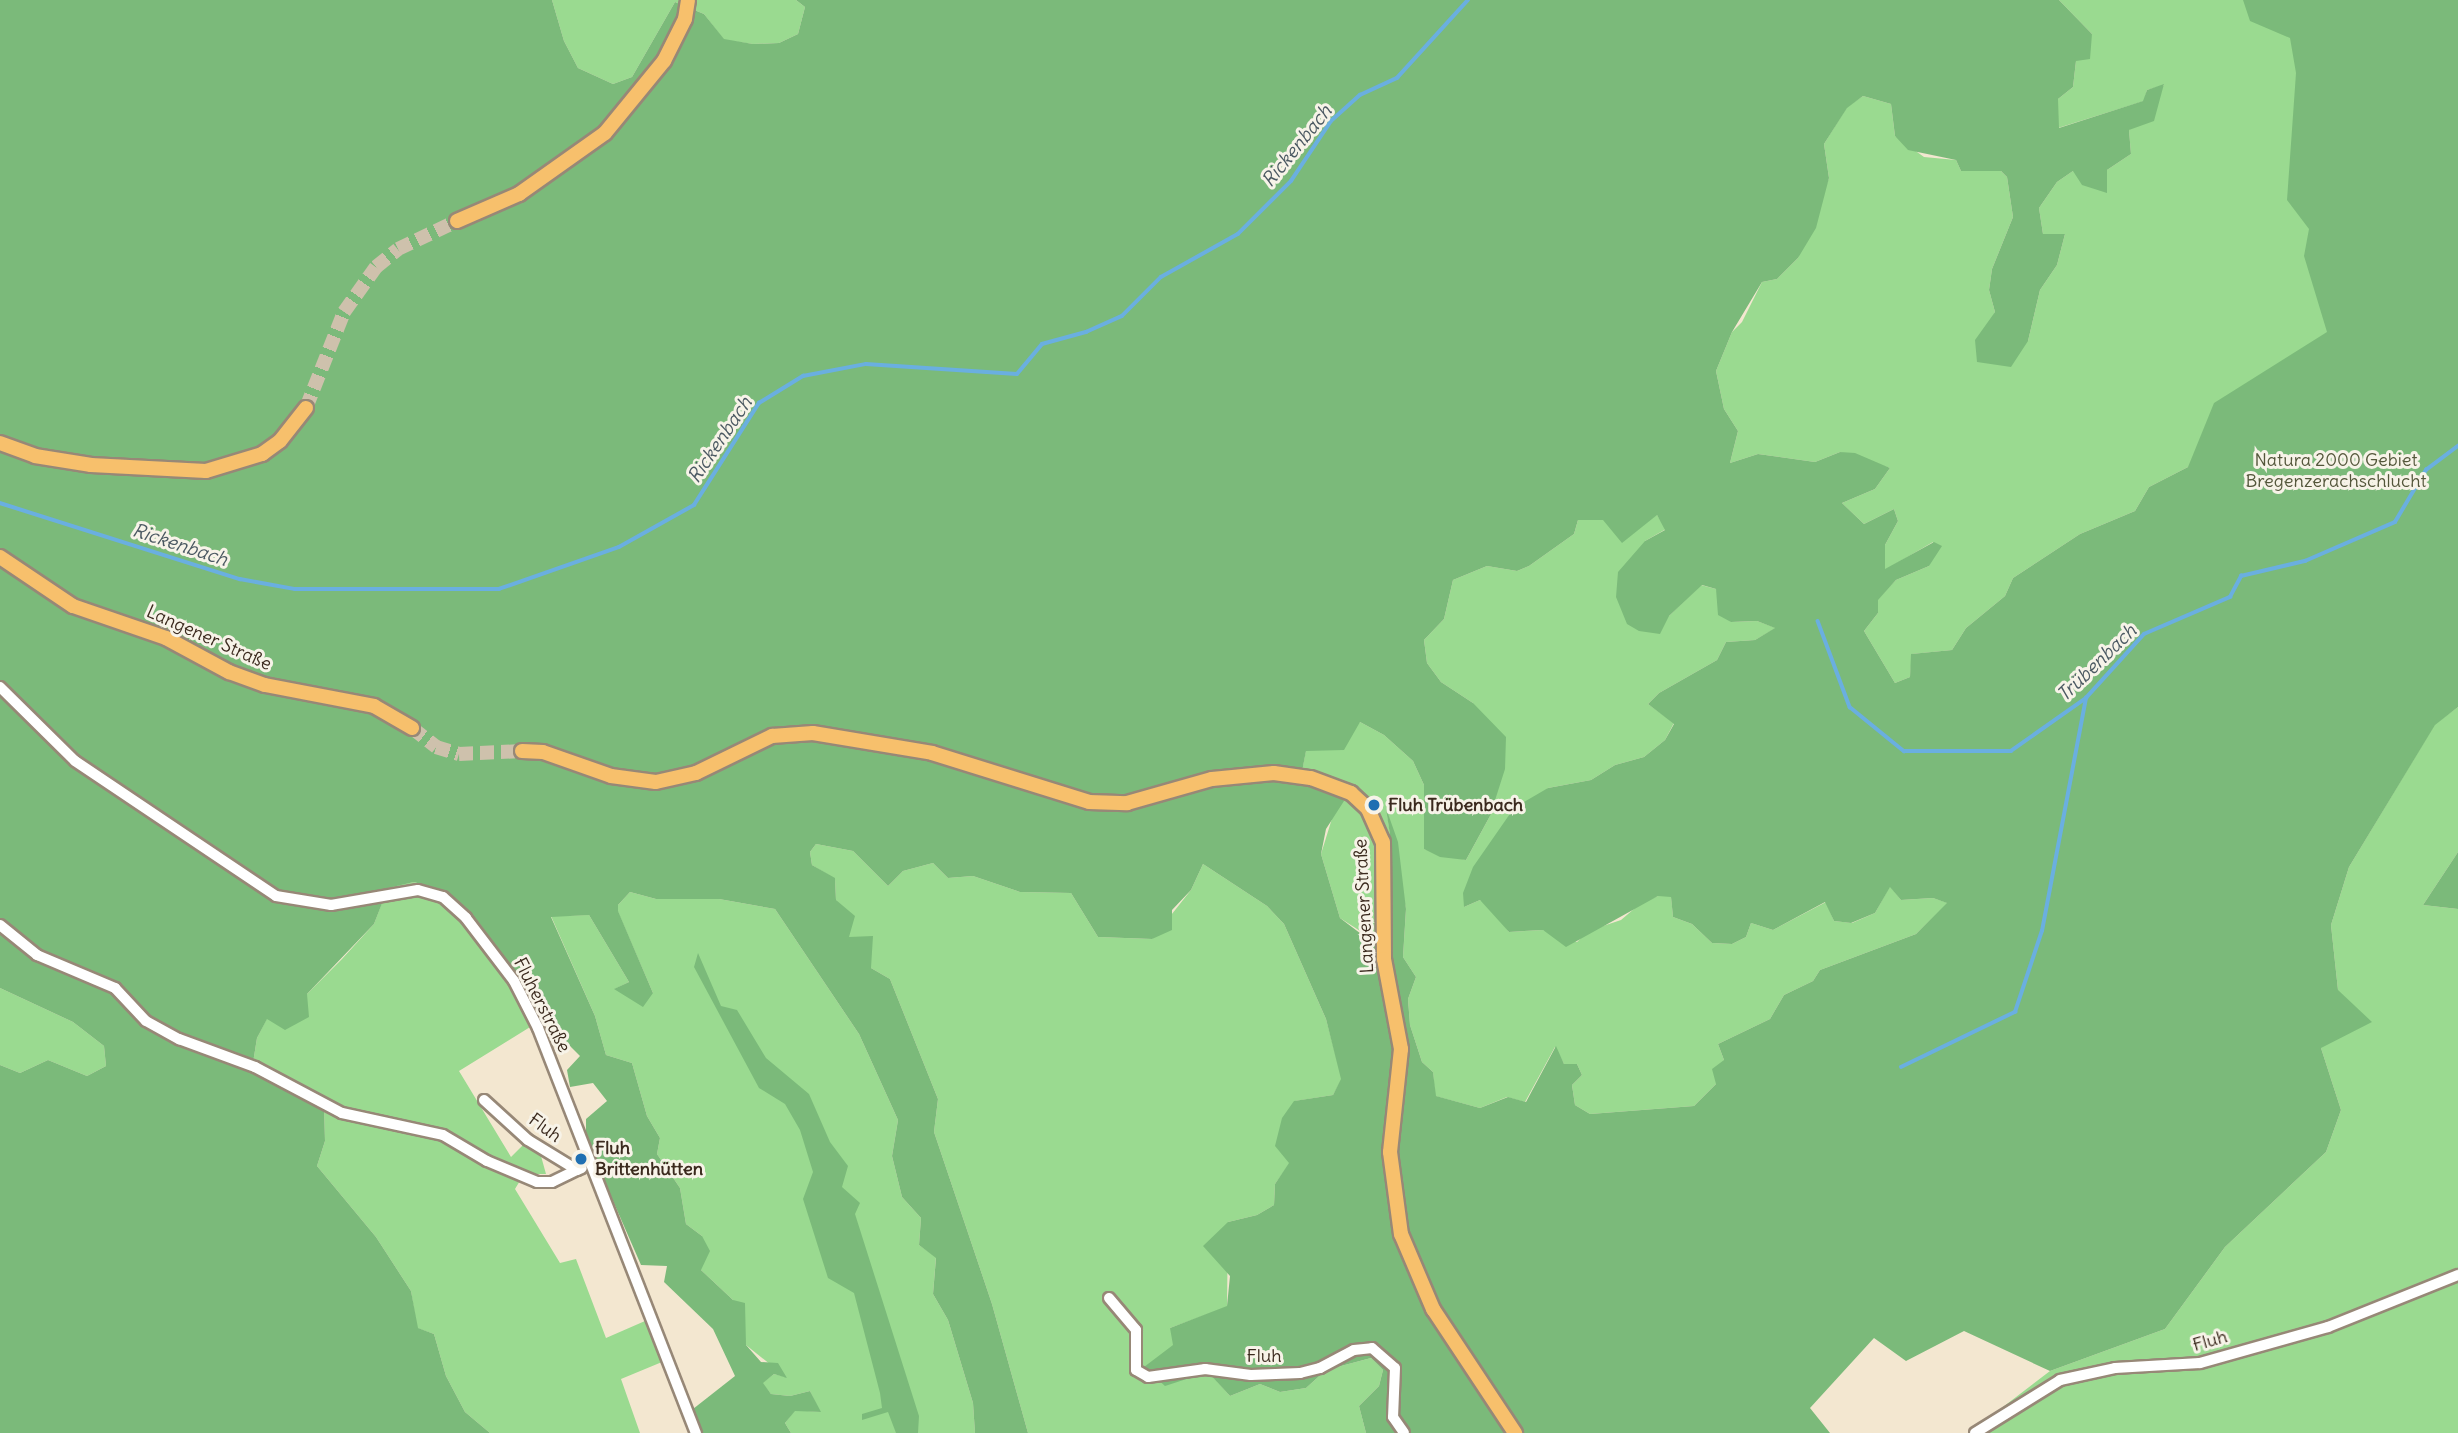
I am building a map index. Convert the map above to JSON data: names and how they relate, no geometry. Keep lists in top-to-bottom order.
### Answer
{
  "streets": {
    "main road": ["Langener Straße"],
    "street": ["Fluherstraße", "Fluh"]
  },
  "water": ["Rickenbach", "Trübenbach"],
  "parks": ["Natura 2000 Gebiet Bregenzerachschlucht"],
  "places": ["Fluh Trübenbach", "Fluh Brittenhütten"]
}
